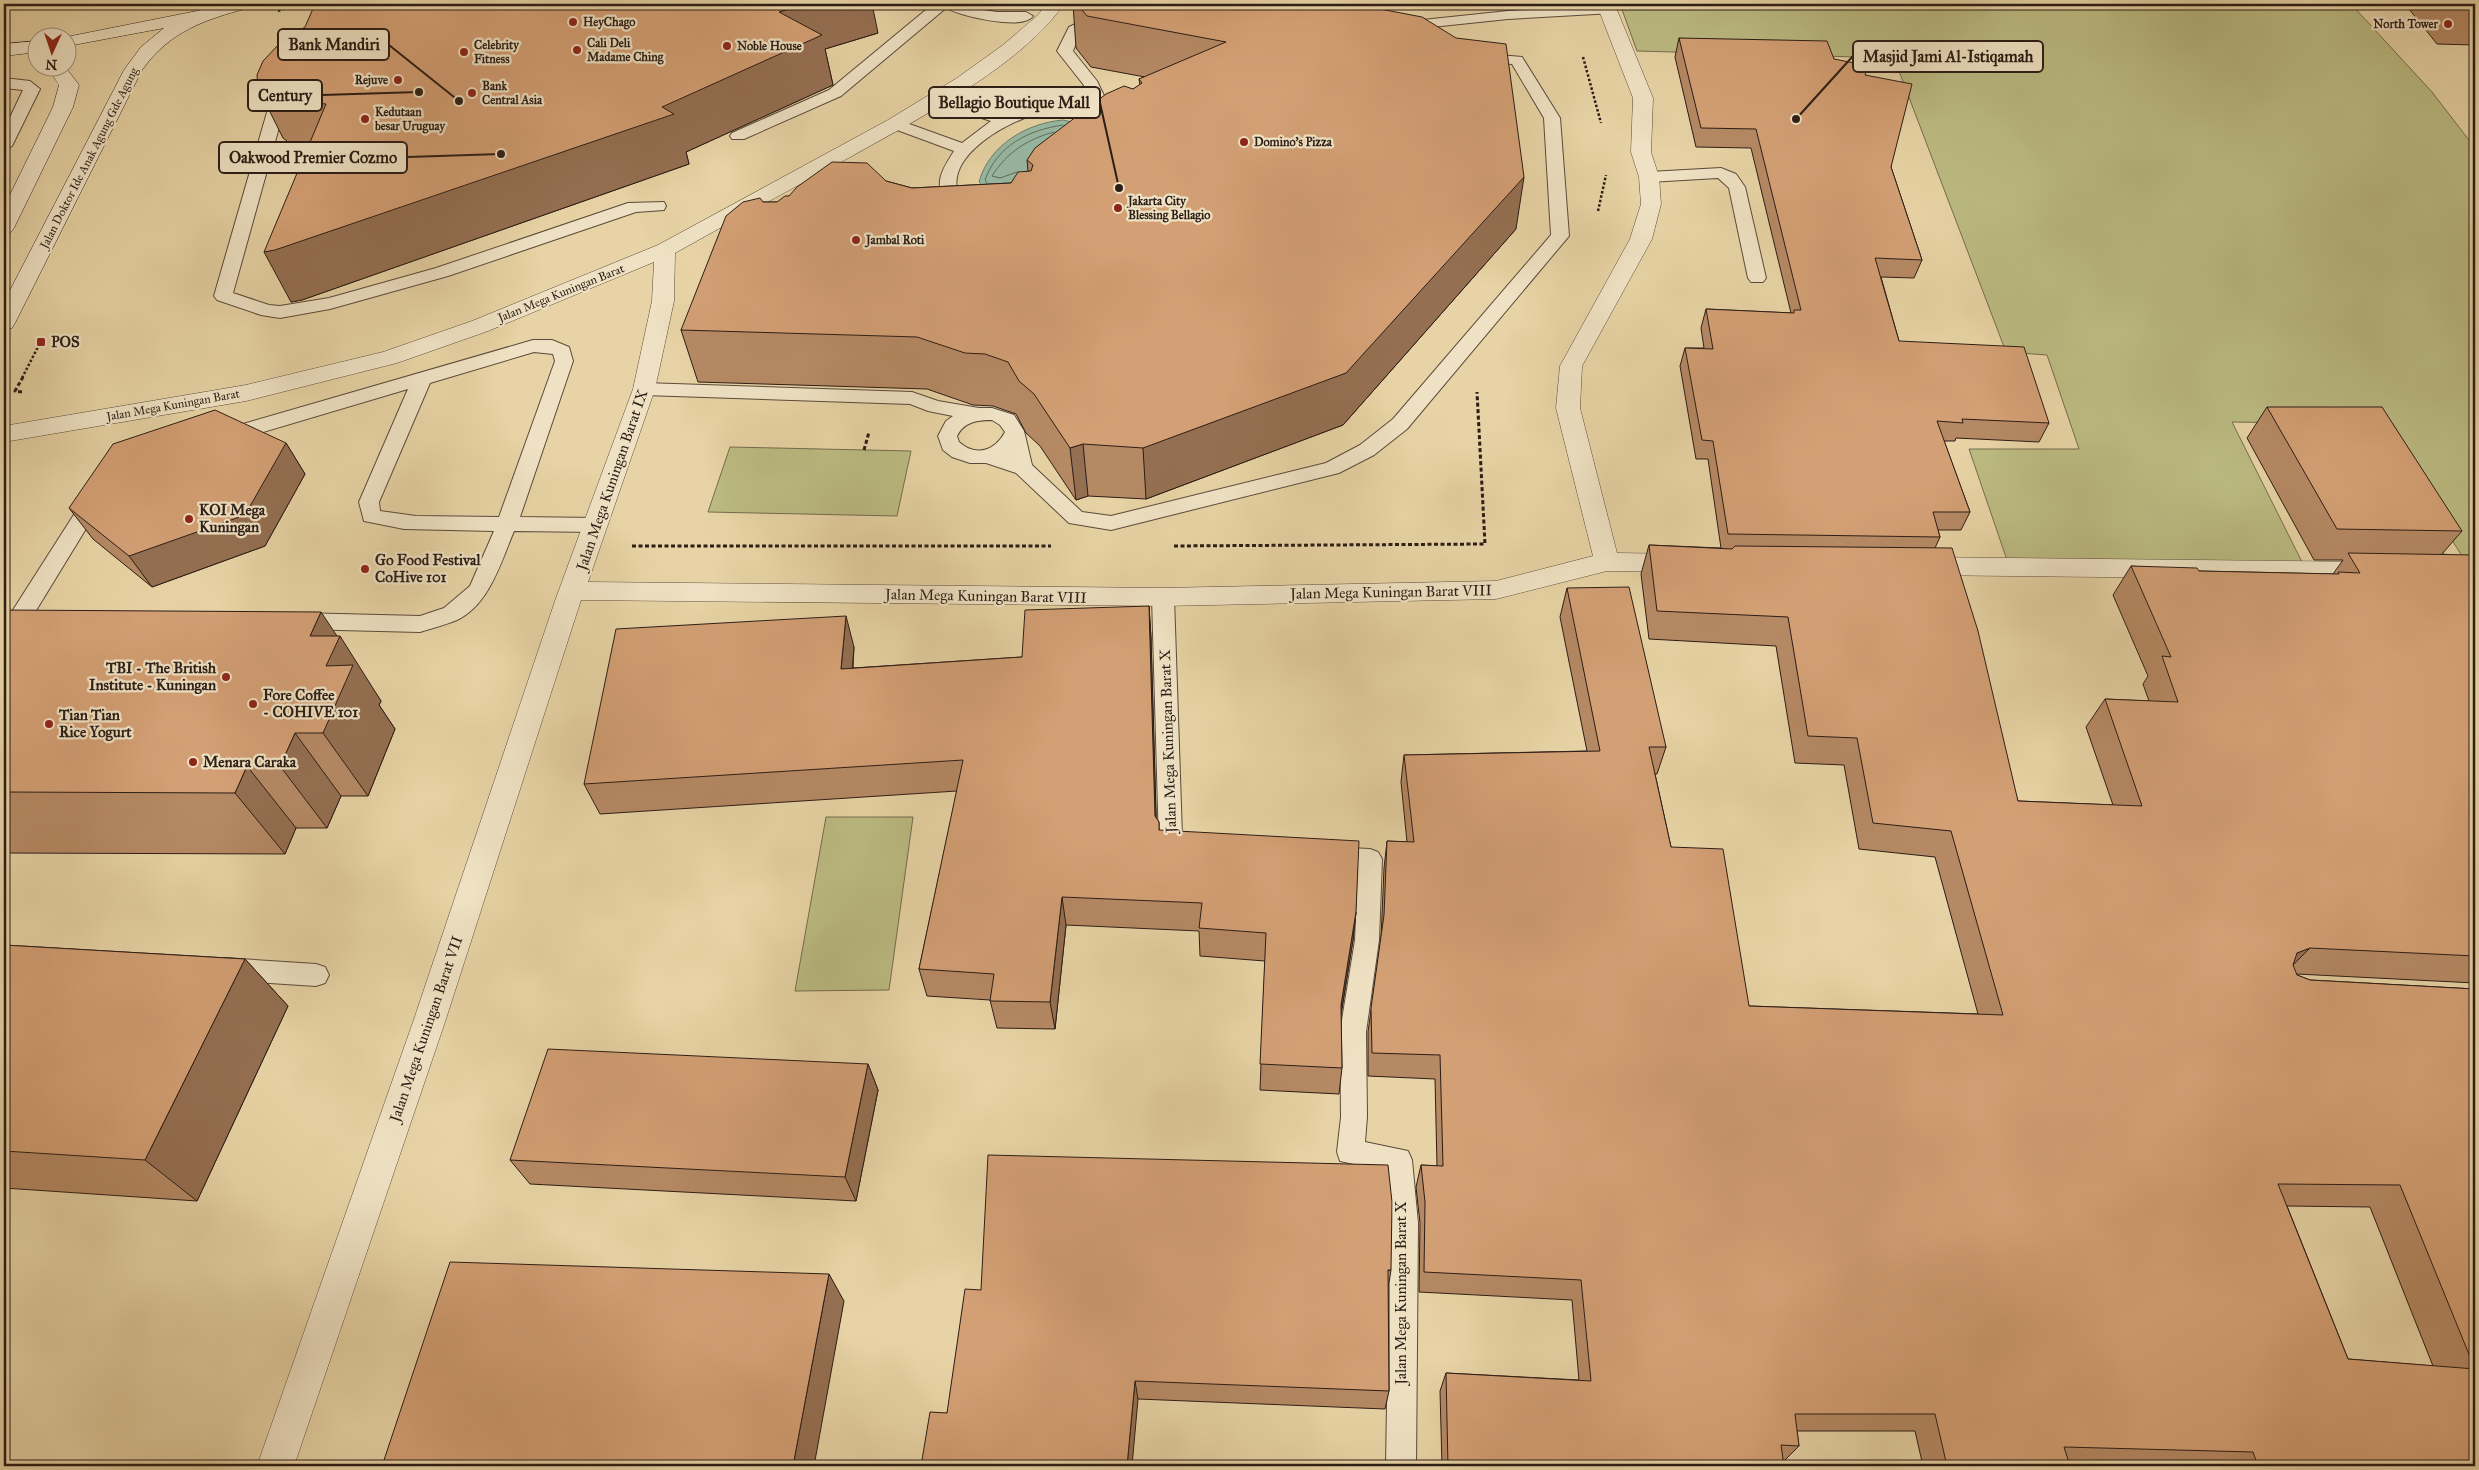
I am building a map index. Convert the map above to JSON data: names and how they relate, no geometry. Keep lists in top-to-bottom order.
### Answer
{
  "streets": {
    "street": [
      "Jalan Doktor Ide Anak Agung Gde Agung",
      "Jalan Mega Kuningan Barat",
      "Jalan Mega Kuningan Barat IX",
      "Jalan Mega Kuningan Barat VIII",
      "Jalan Mega Kuningan Barat VII"
    ],
    "lane": ["Jalan Mega Kuningan Barat X"]
  },
  "crossings": [
    ["Jalan Mega Kuningan Barat", "Jalan Mega Kuningan Barat IX"],
    ["Jalan Mega Kuningan Barat IX", "Jalan Mega Kuningan Barat VIII"],
    ["Jalan Mega Kuningan Barat IX", "Jalan Mega Kuningan Barat VII"],
    ["Jalan Mega Kuningan Barat VIII", "Jalan Mega Kuningan Barat X"],
    ["Jalan Mega Kuningan Barat VIII", "Jalan Mega Kuningan Barat VII"]
  ],
  "places": {
    "other": [
      "HeyChago",
      "North Tower",
      "Noble House",
      "Cali Deli Madame Ching",
      "Celebrity Fitness",
      "Rejuve",
      "Century",
      "Bank Central Asia",
      "Bank Mandiri",
      "Kedutaan besar Uruguay",
      "Masjid Jami Al-Istiqamah",
      "Domino's Pizza",
      "Oakwood Premier Cozmo",
      "Bellagio Boutique Mall",
      "Jakarta City Blessing Bellagio",
      "Jambal Roti",
      "KOI Mega Kuningan",
      "Go Food Festival CoHive 101",
      "TBI - The British Institute - Kuningan",
      "Fore Coffee - COHIVE 101",
      "Tian Tian Rice Yogurt",
      "Menara Caraka"
    ],
    "transit": ["POS"]
  },
  "north": "bottom"
}
